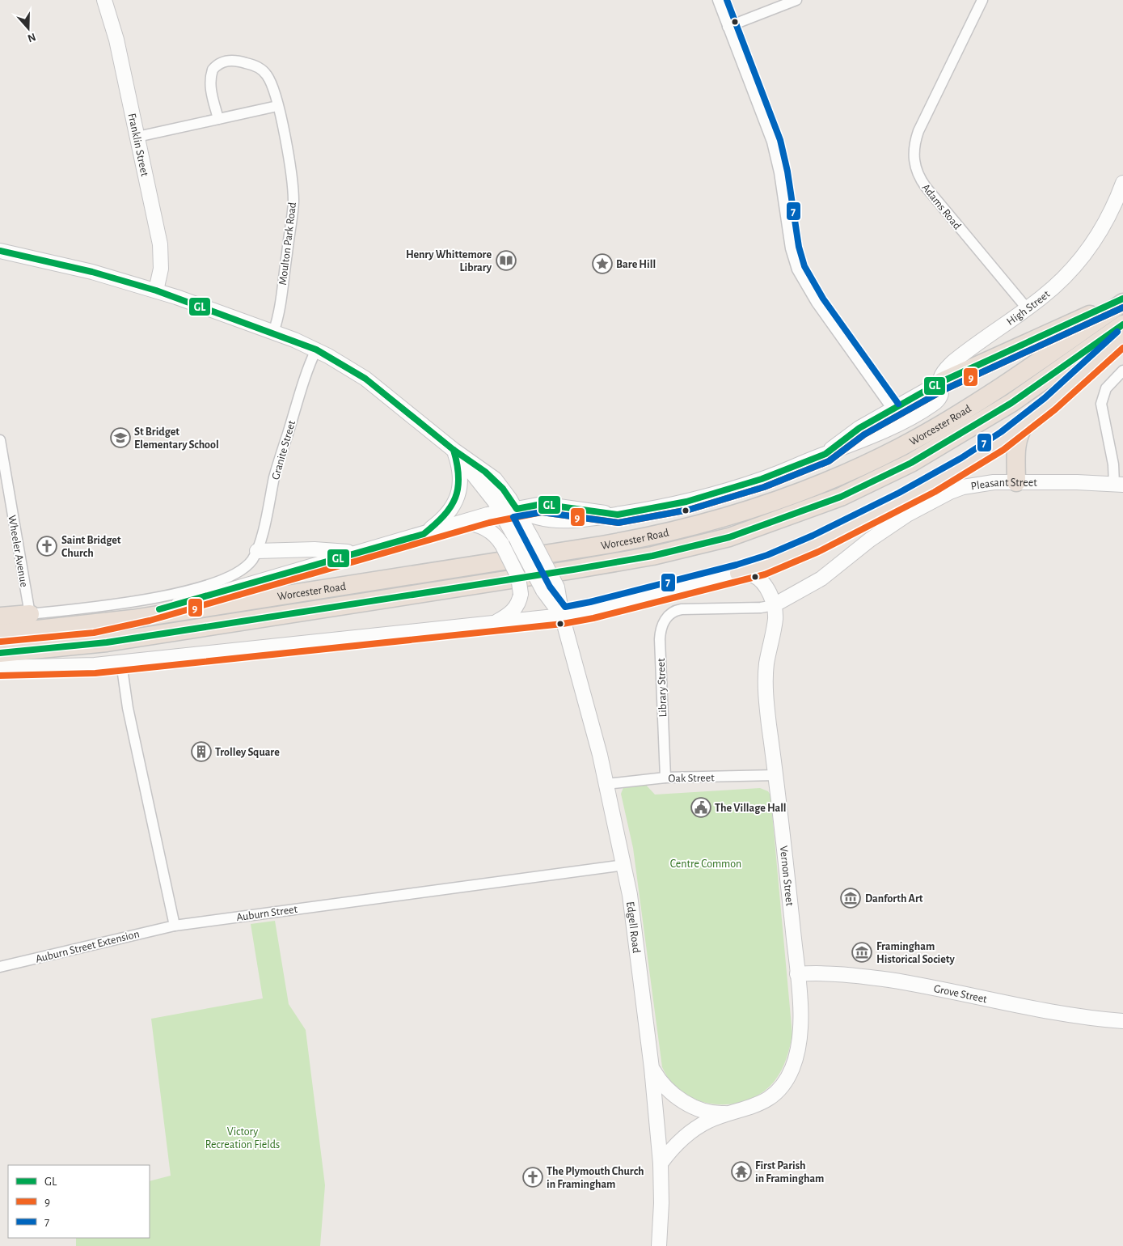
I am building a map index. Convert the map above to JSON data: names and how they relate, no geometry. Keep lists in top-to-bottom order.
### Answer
{
  "streets": {
    "highway": ["Worcester Road"],
    "main road": [
      "Franklin Street",
      "High Street",
      "Pleasant Street",
      "Vernon Street",
      "Edgell Road",
      "Grove Street"
    ],
    "street": [
      "Adams Road",
      "Moulton Park Road",
      "Granite Street",
      "Wheeler Avenue",
      "Library Street",
      "Oak Street",
      "Auburn Street",
      "Auburn Street Extension"
    ]
  },
  "crossings": [
    ["Adams Road", "High Street"],
    ["High Street", "Worcester Road"],
    ["High Street", "Edgell Road"],
    ["Worcester Road", "Edgell Road"],
    ["Pleasant Street", "Library Street"],
    ["Pleasant Street", "Vernon Street"],
    ["Library Street", "Oak Street"],
    ["Library Street", "Vernon Street"],
    ["Oak Street", "Vernon Street"],
    ["Oak Street", "Edgell Road"],
    ["Vernon Street", "Edgell Road"],
    ["Vernon Street", "Grove Street"],
    ["Auburn Street", "Edgell Road"],
    ["Auburn Street", "Auburn Street Extension"]
  ],
  "parks": ["Centre Common", "Victory Recreation Fields"],
  "places": {
    "library": ["Henry Whittemore Library"],
    "place": ["Bare Hill"],
    "school or university": ["St Bridget Elementary School"],
    "church": ["Saint Bridget Church", "The Plymouth Church in Framingham"],
    "building": ["Trolley Square"],
    "public building": ["The Village Hall"],
    "museum": ["Danforth Art", "Framingham Historical Society"],
    "temple": ["First Parish in Framingham"]
  },
  "lines": ["transit line 7", "transit line GL", "transit line 9"],
  "legend": ["GL", "9", "7"],
  "north": "bottom"
}
